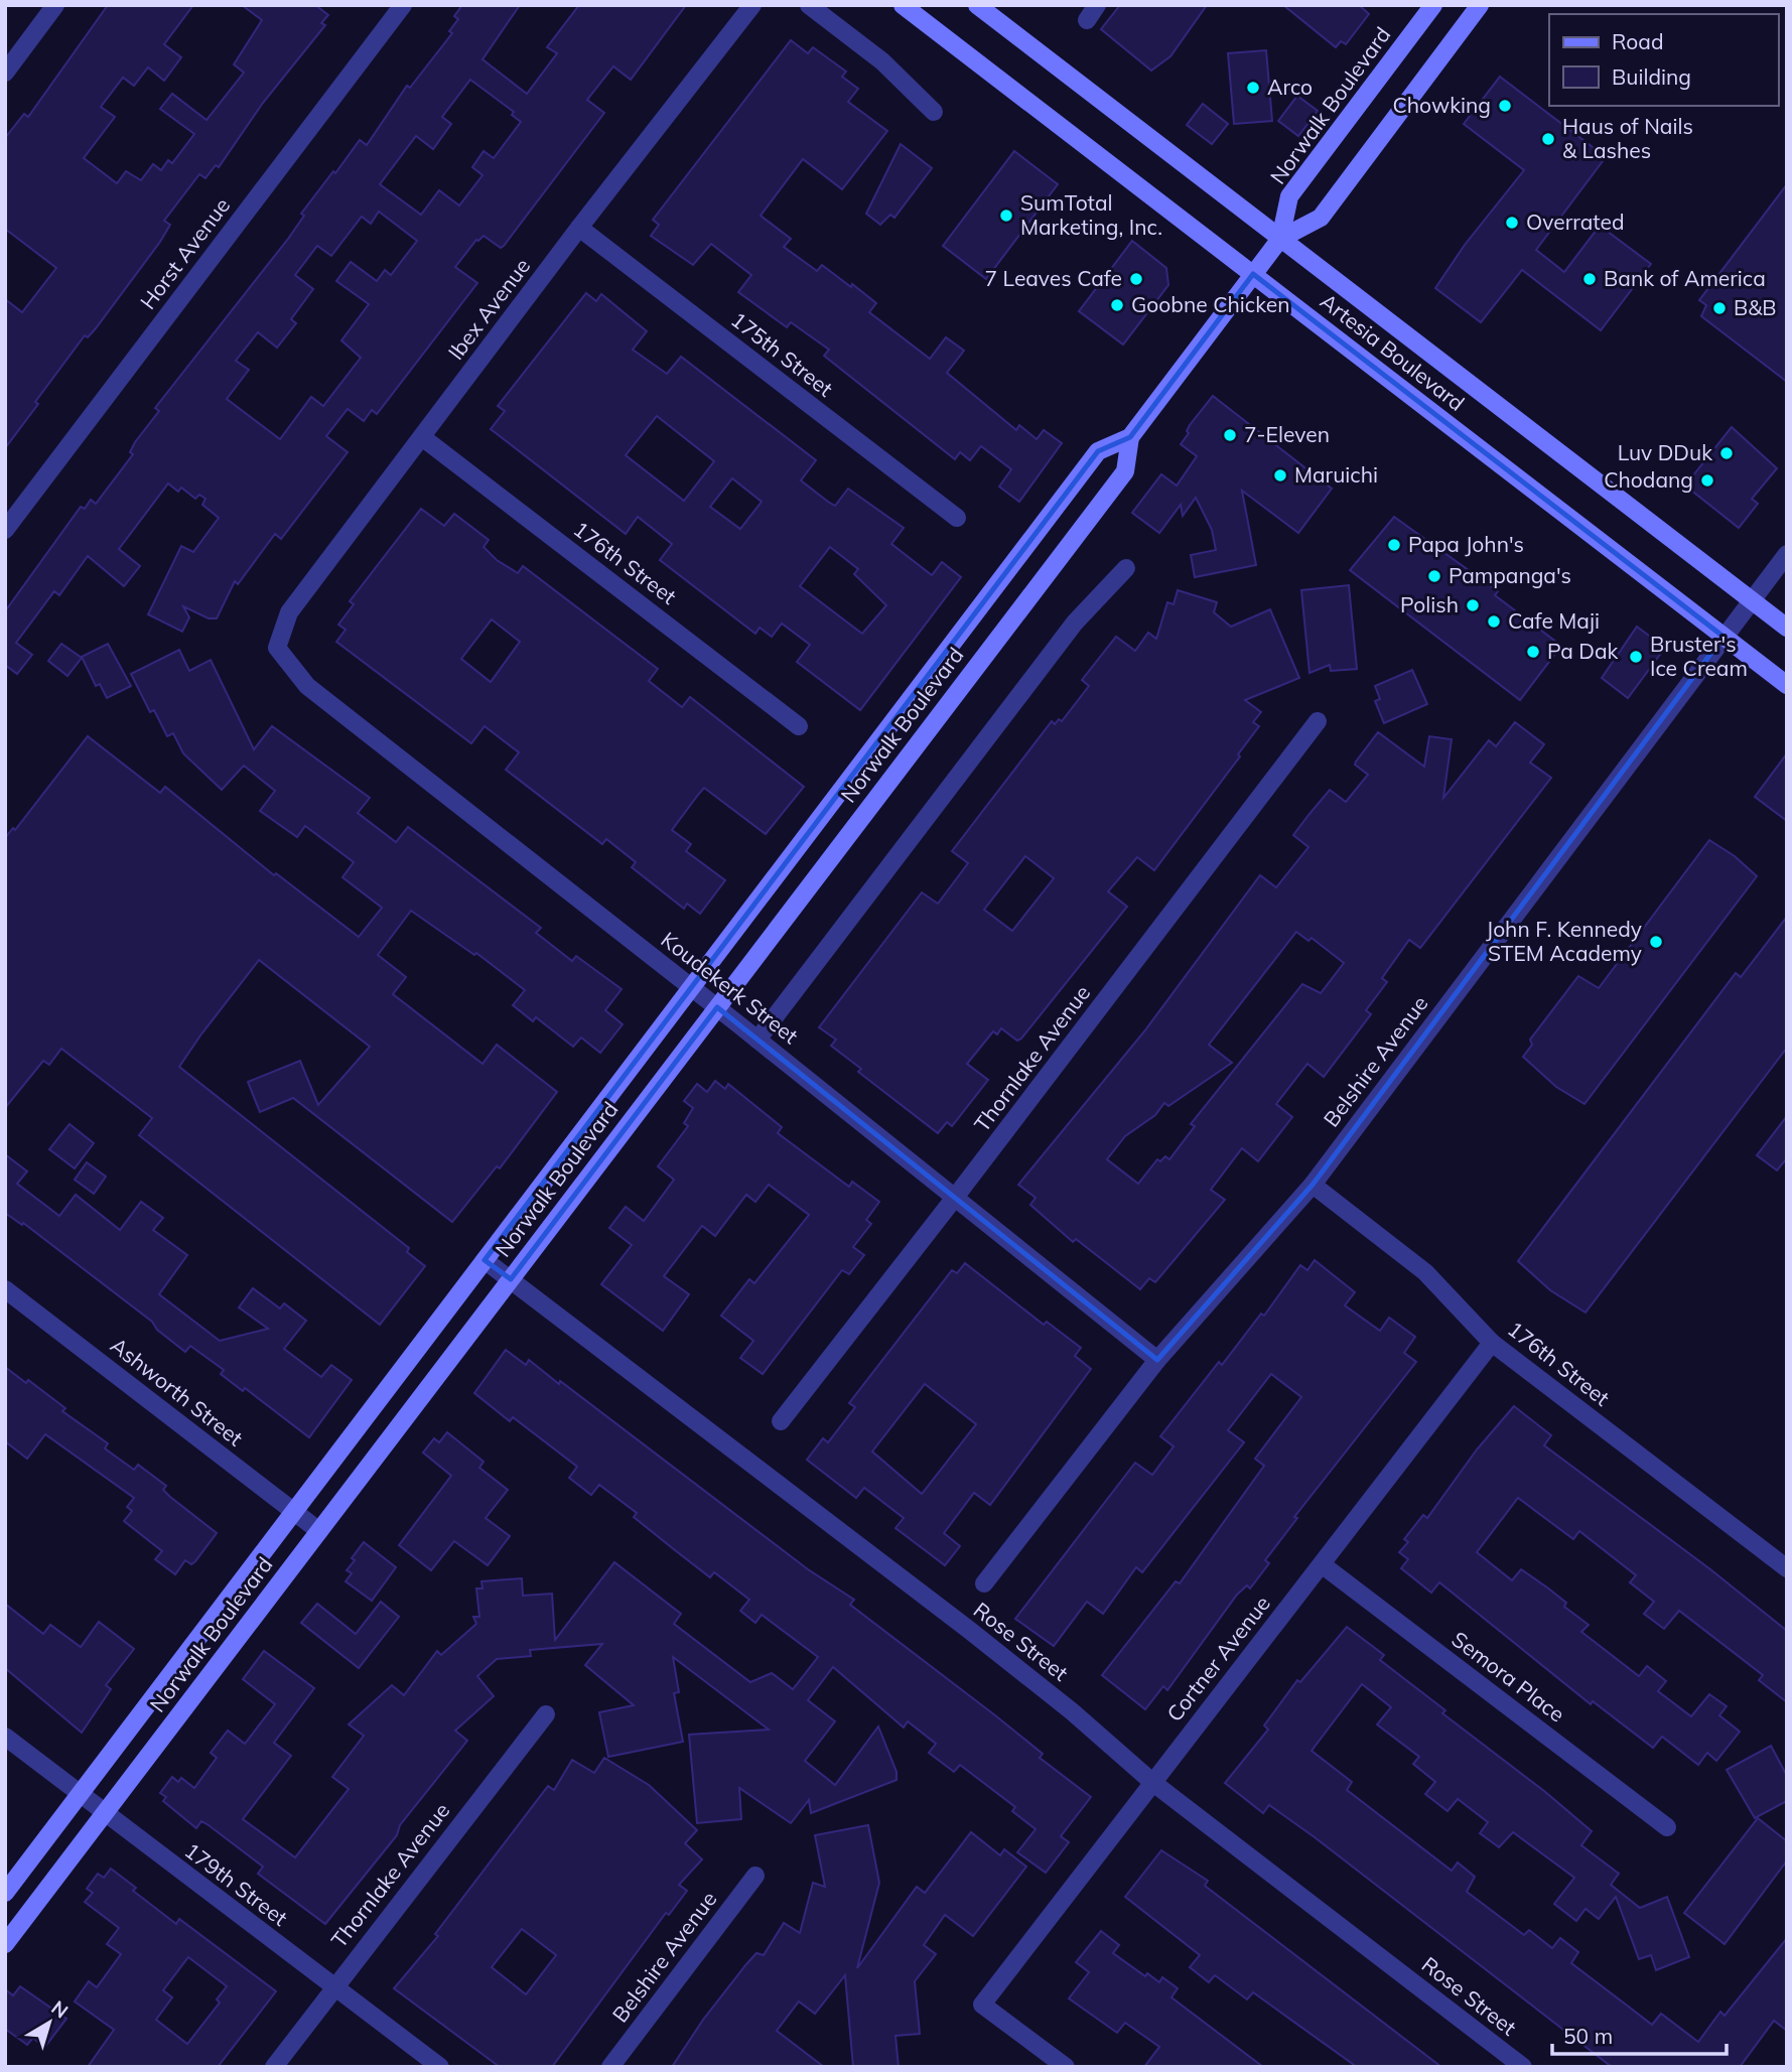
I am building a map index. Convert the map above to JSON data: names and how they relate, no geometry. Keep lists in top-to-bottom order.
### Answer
{
  "streets": {
    "main road": ["Norwalk Boulevard", "Artesia Boulevard"],
    "street": [
      "Horst Avenue",
      "Ibex Avenue",
      "175th Street",
      "176th Street",
      "Koudekerk Street",
      "Thornlake Avenue",
      "Belshire Avenue",
      "Ashworth Street",
      "Rose Street",
      "Cortner Avenue",
      "Semora Place",
      "179th Street"
    ]
  },
  "crossings": [
    ["Norwalk Boulevard", "Artesia Boulevard"],
    ["Norwalk Boulevard", "Koudekerk Street"],
    ["Norwalk Boulevard", "Ashworth Street"],
    ["Norwalk Boulevard", "Rose Street"],
    ["Norwalk Boulevard", "179th Street"],
    ["Ibex Avenue", "175th Street"],
    ["Ibex Avenue", "176th Street"],
    ["Ibex Avenue", "Koudekerk Street"],
    ["Artesia Boulevard", "Belshire Avenue"],
    ["176th Street", "Belshire Avenue"],
    ["176th Street", "Cortner Avenue"],
    ["Koudekerk Street", "Thornlake Avenue"],
    ["Koudekerk Street", "Belshire Avenue"],
    ["Thornlake Avenue", "179th Street"],
    ["Rose Street", "Cortner Avenue"],
    ["Cortner Avenue", "Semora Place"]
  ],
  "places": [
    "Arco",
    "Chowking",
    "Haus of Nails & Lashes",
    "SumTotal Marketing, Inc.",
    "Overrated",
    "7 Leaves Cafe",
    "Bank of America",
    "Goobne Chicken",
    "B&B",
    "7-Eleven",
    "Luv DDuk",
    "Maruichi",
    "Chodang",
    "Papa John's",
    "Pampanga's",
    "Polish",
    "Cafe Maji",
    "Pa Dak",
    "Bruster's Ice Cream",
    "John F. Kennedy STEM Academy"
  ],
  "legend": ["Road", "Building"],
  "scale_bar": "50 m",
  "north": "top right"
}
